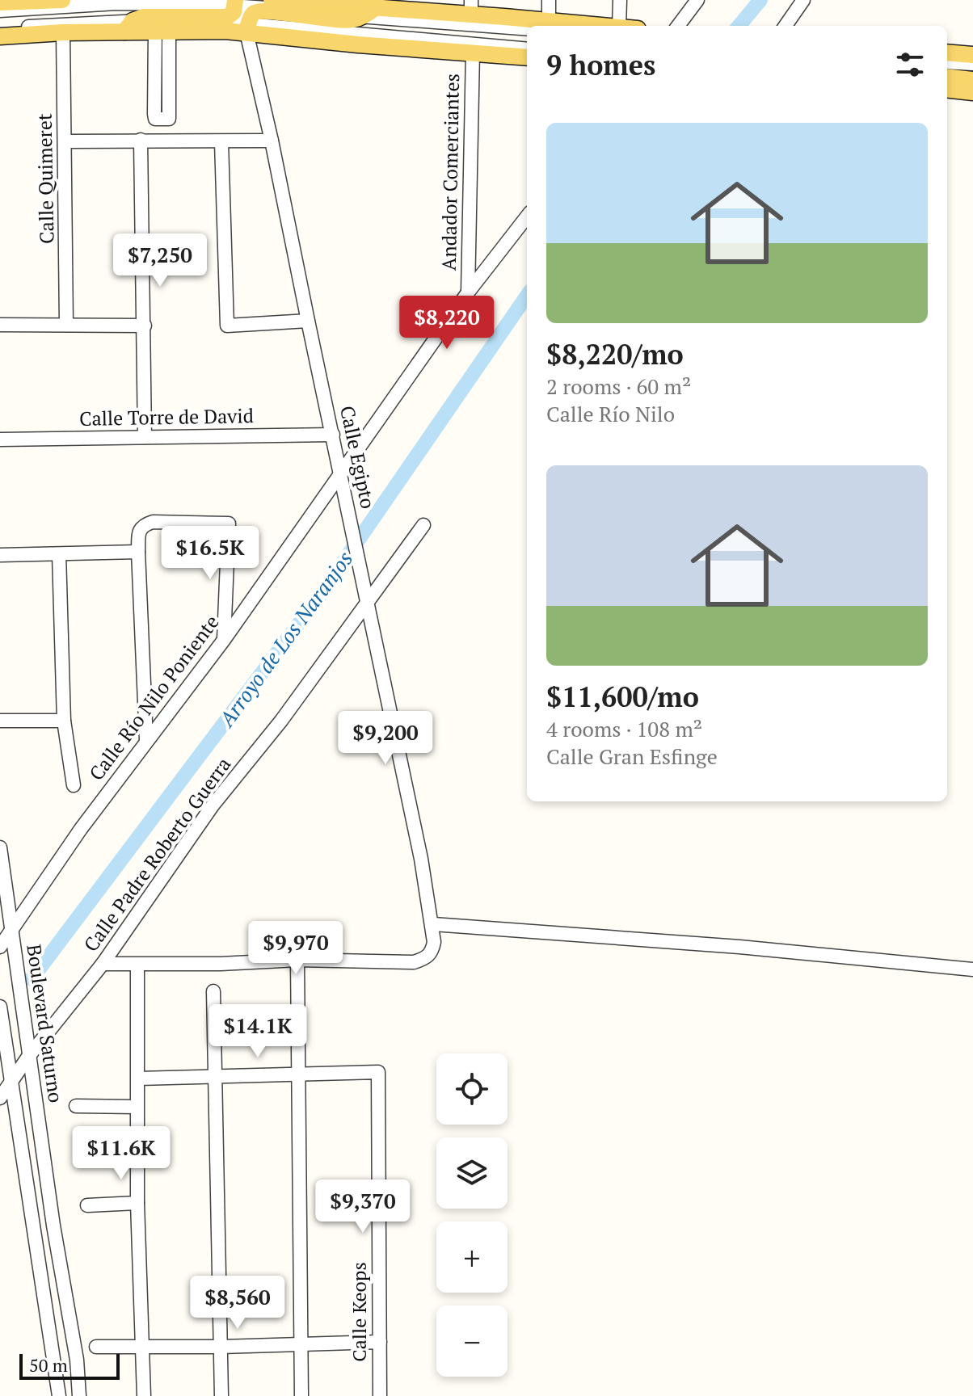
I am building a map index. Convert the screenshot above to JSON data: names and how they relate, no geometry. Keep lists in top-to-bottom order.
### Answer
{
  "streets": {
    "street": [
      "Andador Comerciantes",
      "Calle Quimeret",
      "Calle Torre de David",
      "Calle Egipto",
      "Calle Río Nilo Poniente",
      "Calle Padre Roberto Guerra",
      "Boulevard Saturno",
      "Calle Keops"
    ]
  },
  "crossings": [
    ["Andador Comerciantes", "Calle Río Nilo Poniente"],
    ["Calle Torre de David", "Calle Egipto"],
    ["Calle Egipto", "Calle Río Nilo Poniente"],
    ["Calle Egipto", "Calle Padre Roberto Guerra"],
    ["Calle Río Nilo Poniente", "Boulevard Saturno"],
    ["Calle Padre Roberto Guerra", "Boulevard Saturno"]
  ],
  "water": ["Arroyo de Los Naranjos"],
  "scale_bar": "50 m",
  "page": {
    "heading": "9 homes",
    "list": [
      {
        "name": "$8,220/mo",
        "note": "2 rooms · 60 m² · Calle Río Nilo"
      },
      {
        "name": "$11,600/mo",
        "note": "4 rooms · 108 m² · Calle Gran Esfinge"
      }
    ],
    "price": [
      "$7,250",
      "$8,220",
      "$16.5K",
      "$9,200",
      "$9,970",
      "$14.1K",
      "$11.6K",
      "$9,370",
      "$8,560"
    ],
    "map_buttons": ["+", "−"],
    "scale": "50 m"
  }
}
